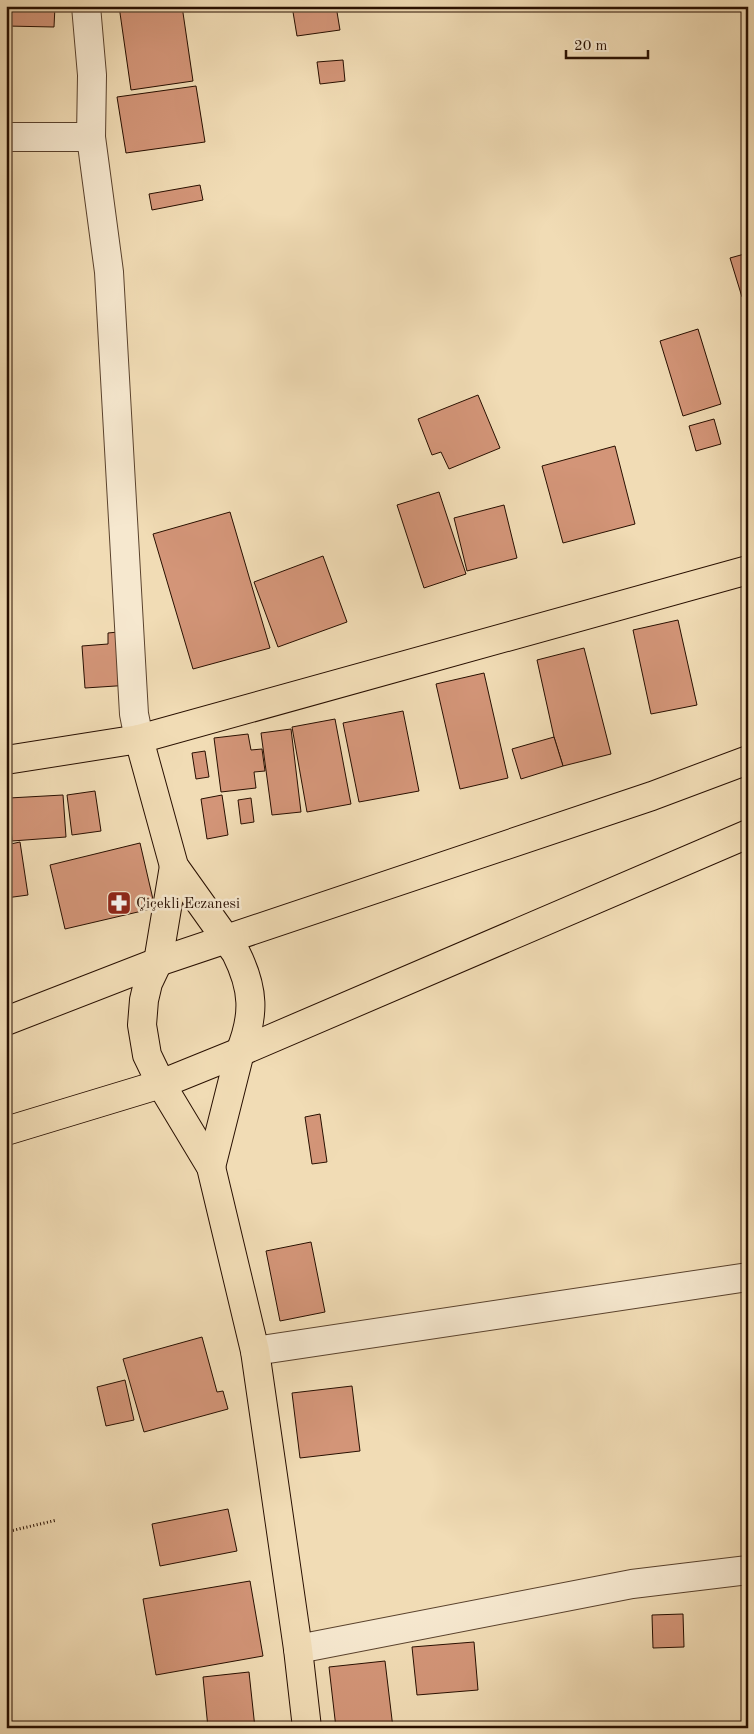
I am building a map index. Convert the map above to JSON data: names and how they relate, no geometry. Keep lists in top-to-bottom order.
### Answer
{
  "places": {
    "pharmacy": ["Çiçekli Eczanesi"]
  },
  "scale_bar": "20 m"
}
